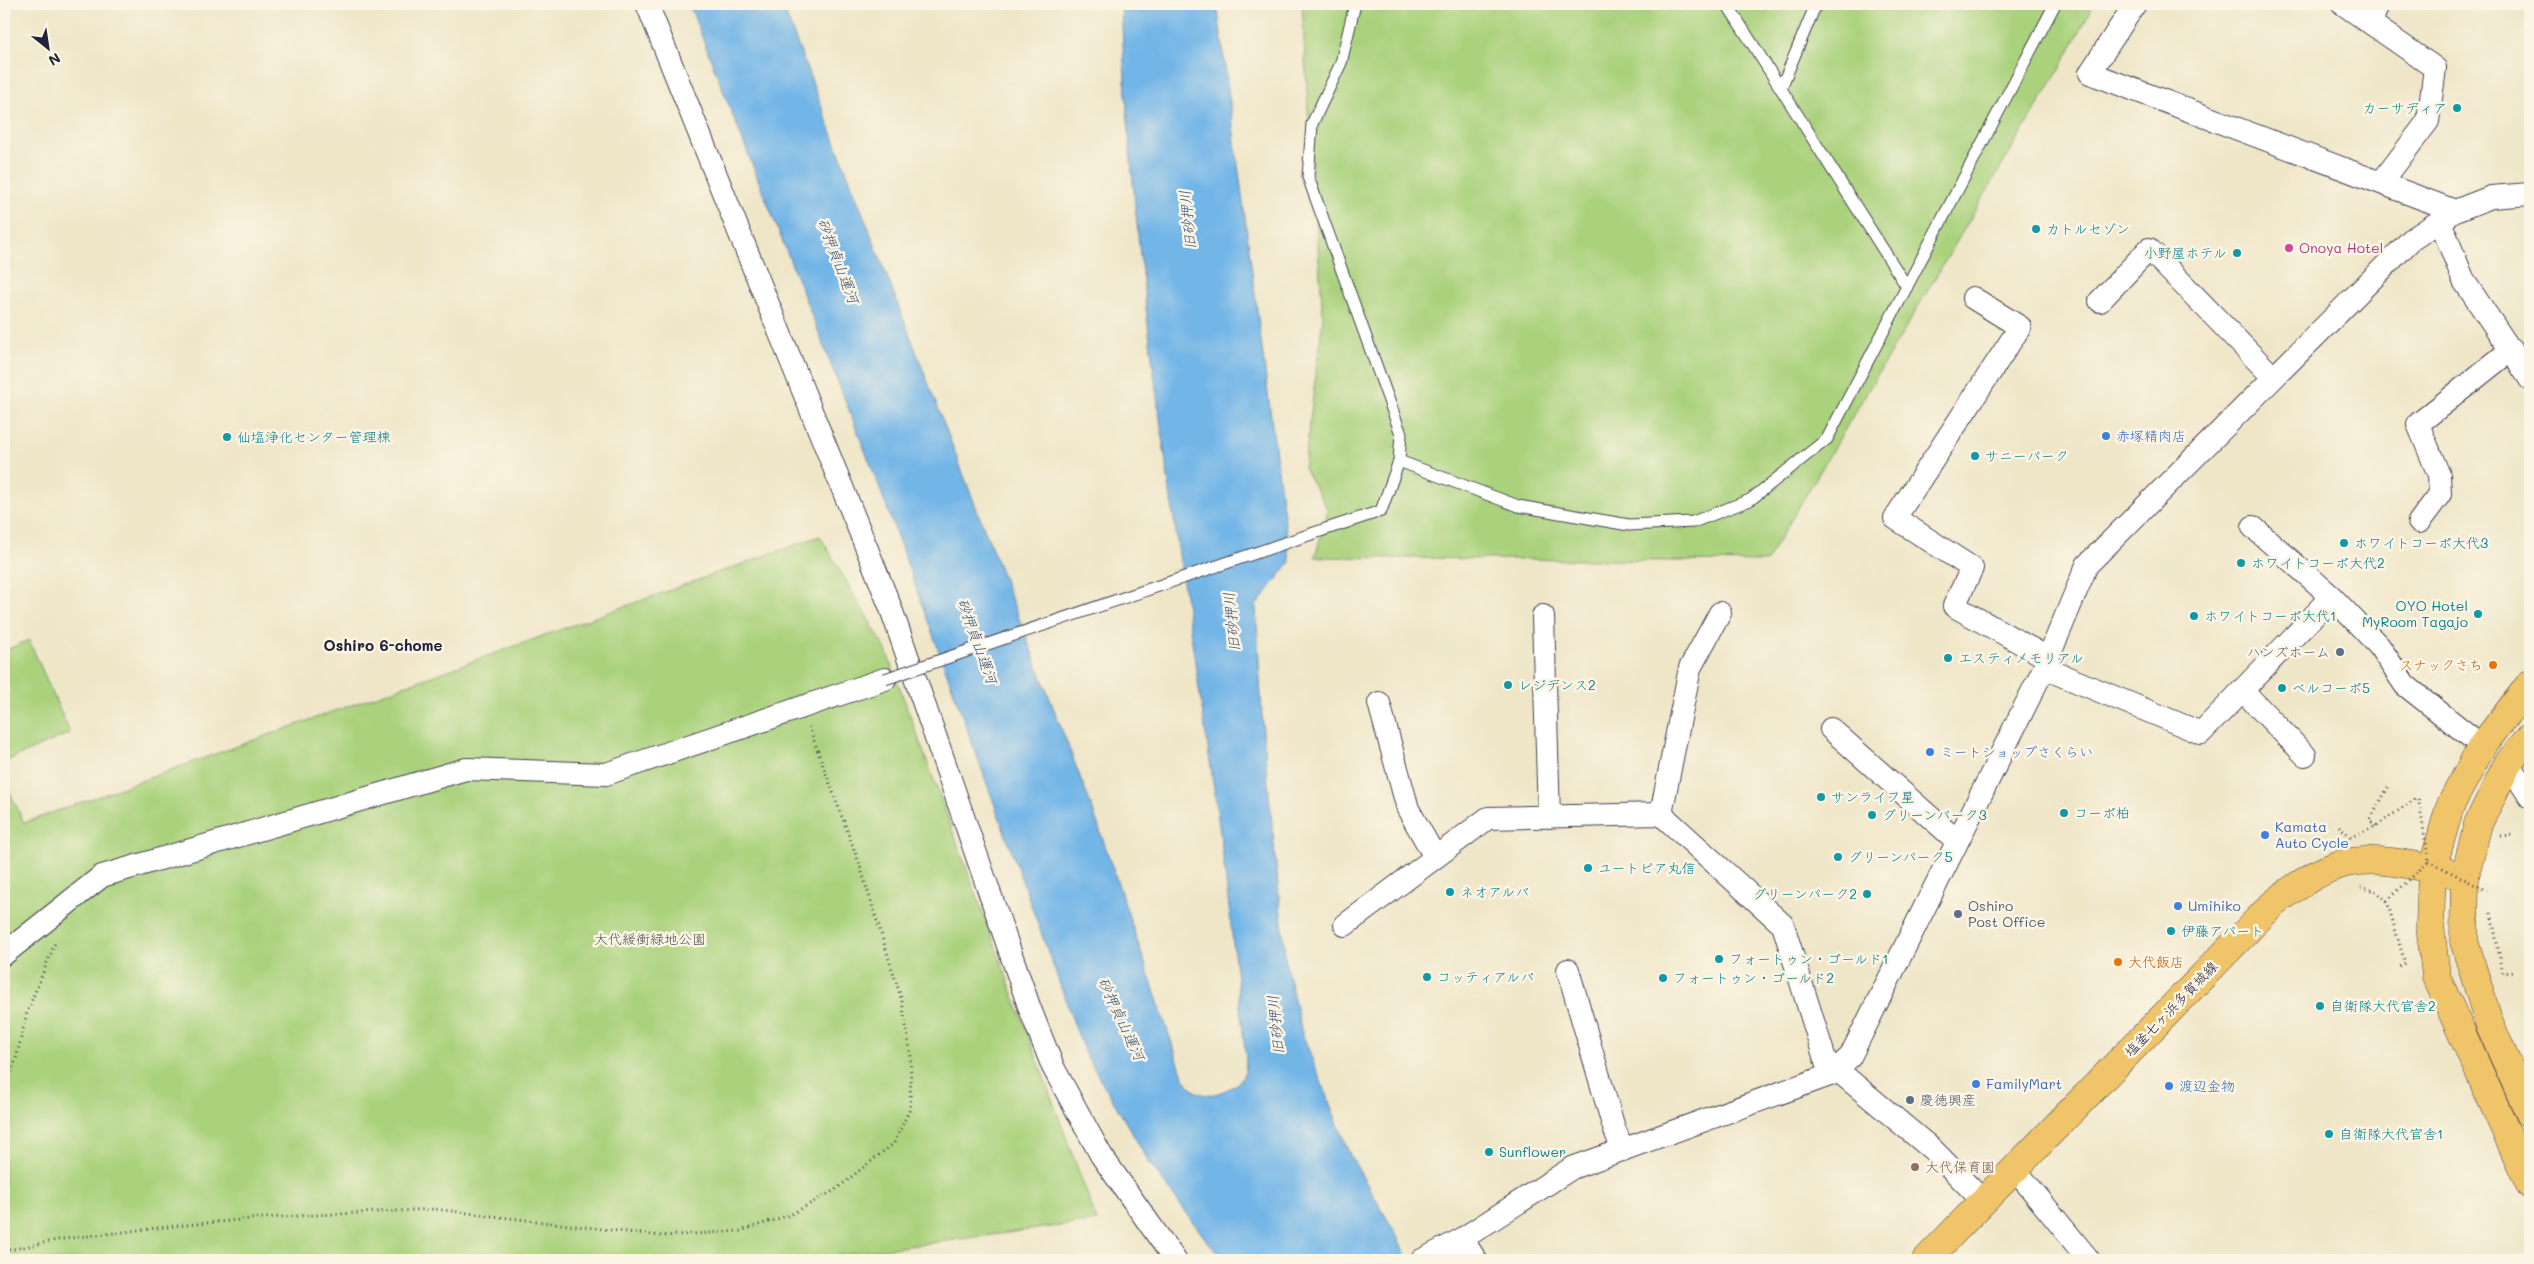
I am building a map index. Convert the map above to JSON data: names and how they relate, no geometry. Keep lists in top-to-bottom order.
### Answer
{
  "streets": {
    "main road": ["塩釜七ヶ浜多賀城線"]
  },
  "districts": ["Oshiro 6-chome"],
  "water": ["旧砂押川", "砂押貞山運河"],
  "parks": ["大代緩衝緑地公園"],
  "places": [
    "カーサディア",
    "カトルセゾン",
    "Onoya Hotel",
    "小野屋ホテル",
    "赤塚精肉店",
    "仙塩浄化センター管理棟",
    "サニーパーク",
    "ホワイトコーポ大代3",
    "ホワイトコーポ大代2",
    "OYO Hotel MyRoom Tagajo",
    "ホワイトコーポ大代1",
    "ハンズホーム",
    "エスティメモリアル",
    "スナックさち",
    "レジデンス2",
    "ベルコーポ5",
    "ミートショップさくらい",
    "サンライフ星",
    "コーポ柏",
    "グリーンパーク3",
    "Kamata Auto Cycle",
    "グリーンパーク5",
    "ユートピア丸信",
    "ネオアルバ",
    "グリーンパーク2",
    "Umihiko",
    "Oshiro Post Office",
    "伊藤アパート",
    "フォートゥン・ゴールド1",
    "大代飯店",
    "コッティアルバ",
    "フォートゥン・ゴールド2",
    "自衛隊大代官舎2",
    "FamilyMart",
    "渡辺金物",
    "慶徳興産",
    "自衛隊大代官舎1",
    "Sunflower",
    "大代保育園"
  ],
  "north": "bottom right"
}
